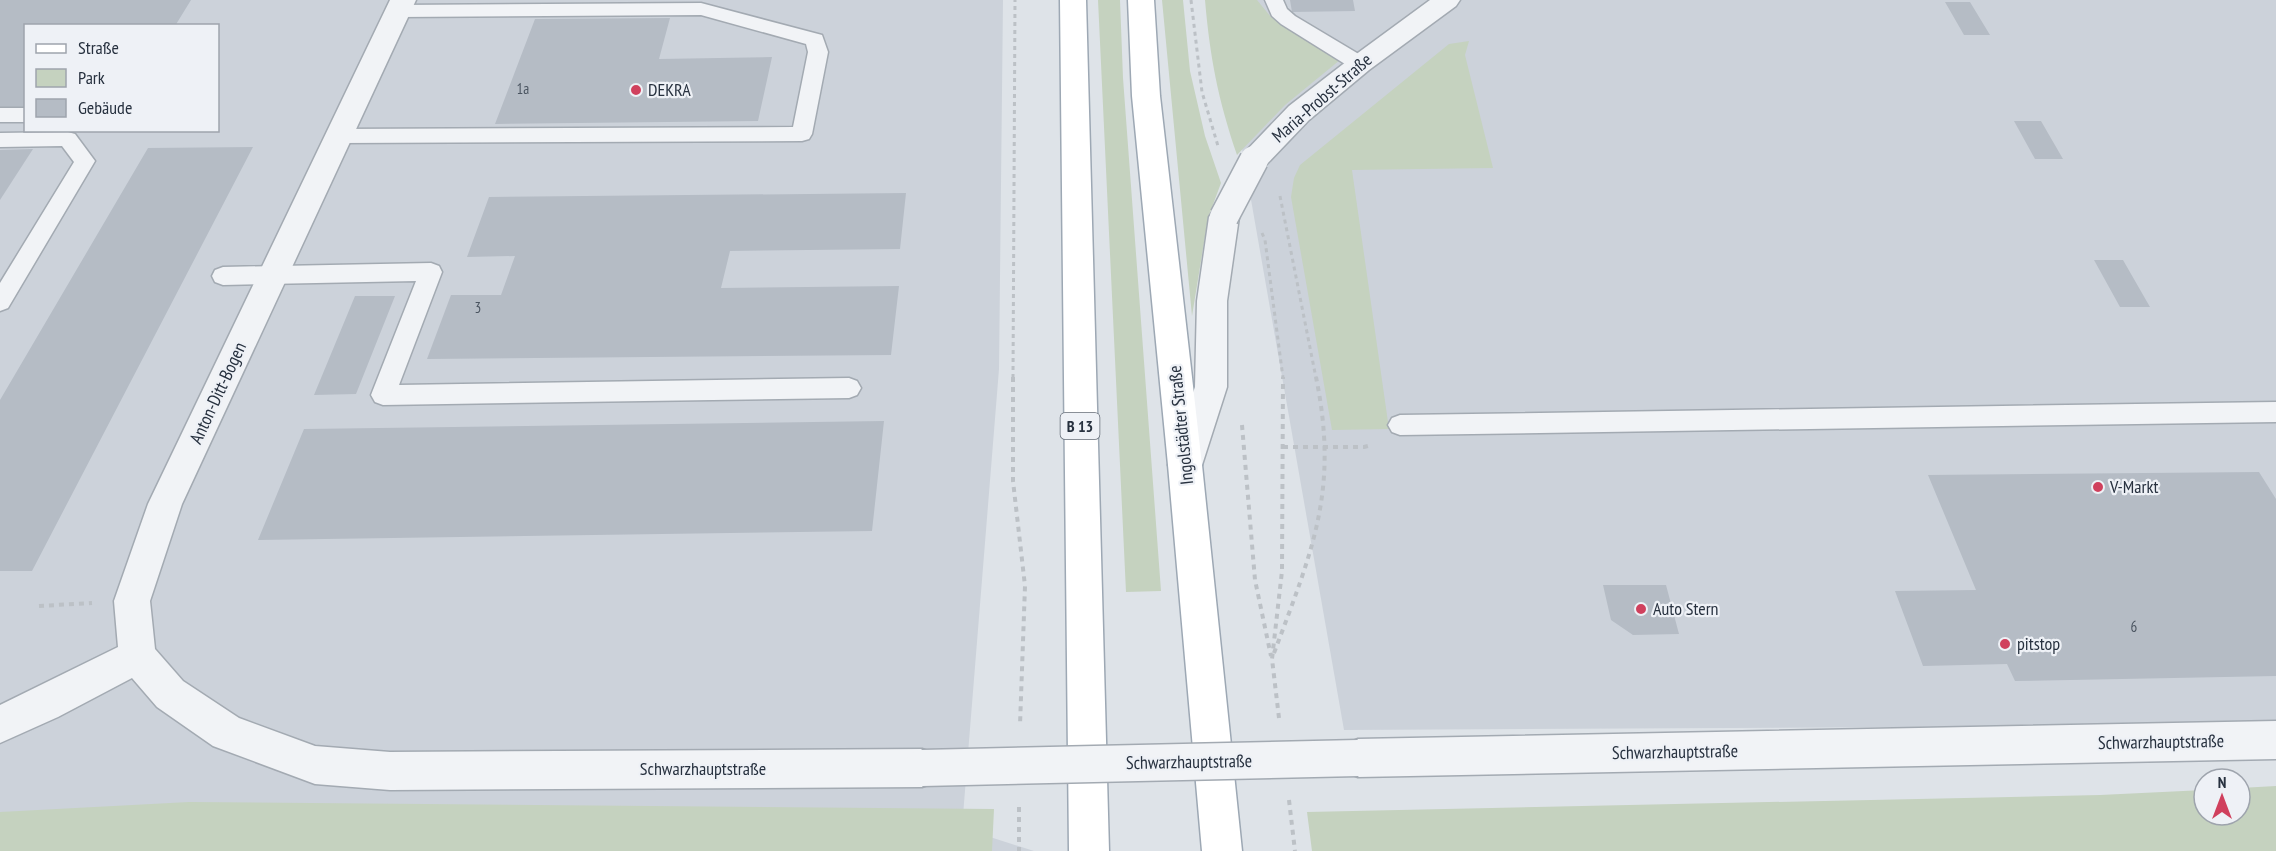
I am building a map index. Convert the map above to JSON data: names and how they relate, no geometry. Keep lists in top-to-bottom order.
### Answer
{
  "streets": {
    "main road": ["Ingolstädter Straße", "B 13"],
    "street": ["Maria-Probst-Straße", "Anton-Ditt-Bogen", "Schwarzhauptstraße"]
  },
  "crossings": [
    ["Maria-Probst-Straße", "Ingolstädter Straße"],
    ["Anton-Ditt-Bogen", "Schwarzhauptstraße"]
  ],
  "places": [
    "DEKRA",
    "V-Markt",
    "Auto Stern",
    "pitstop"
  ],
  "house_numbers": ["1a", "3", "6"],
  "legend": ["Straße", "Park", "Gebäude"],
  "north": "top"
}
